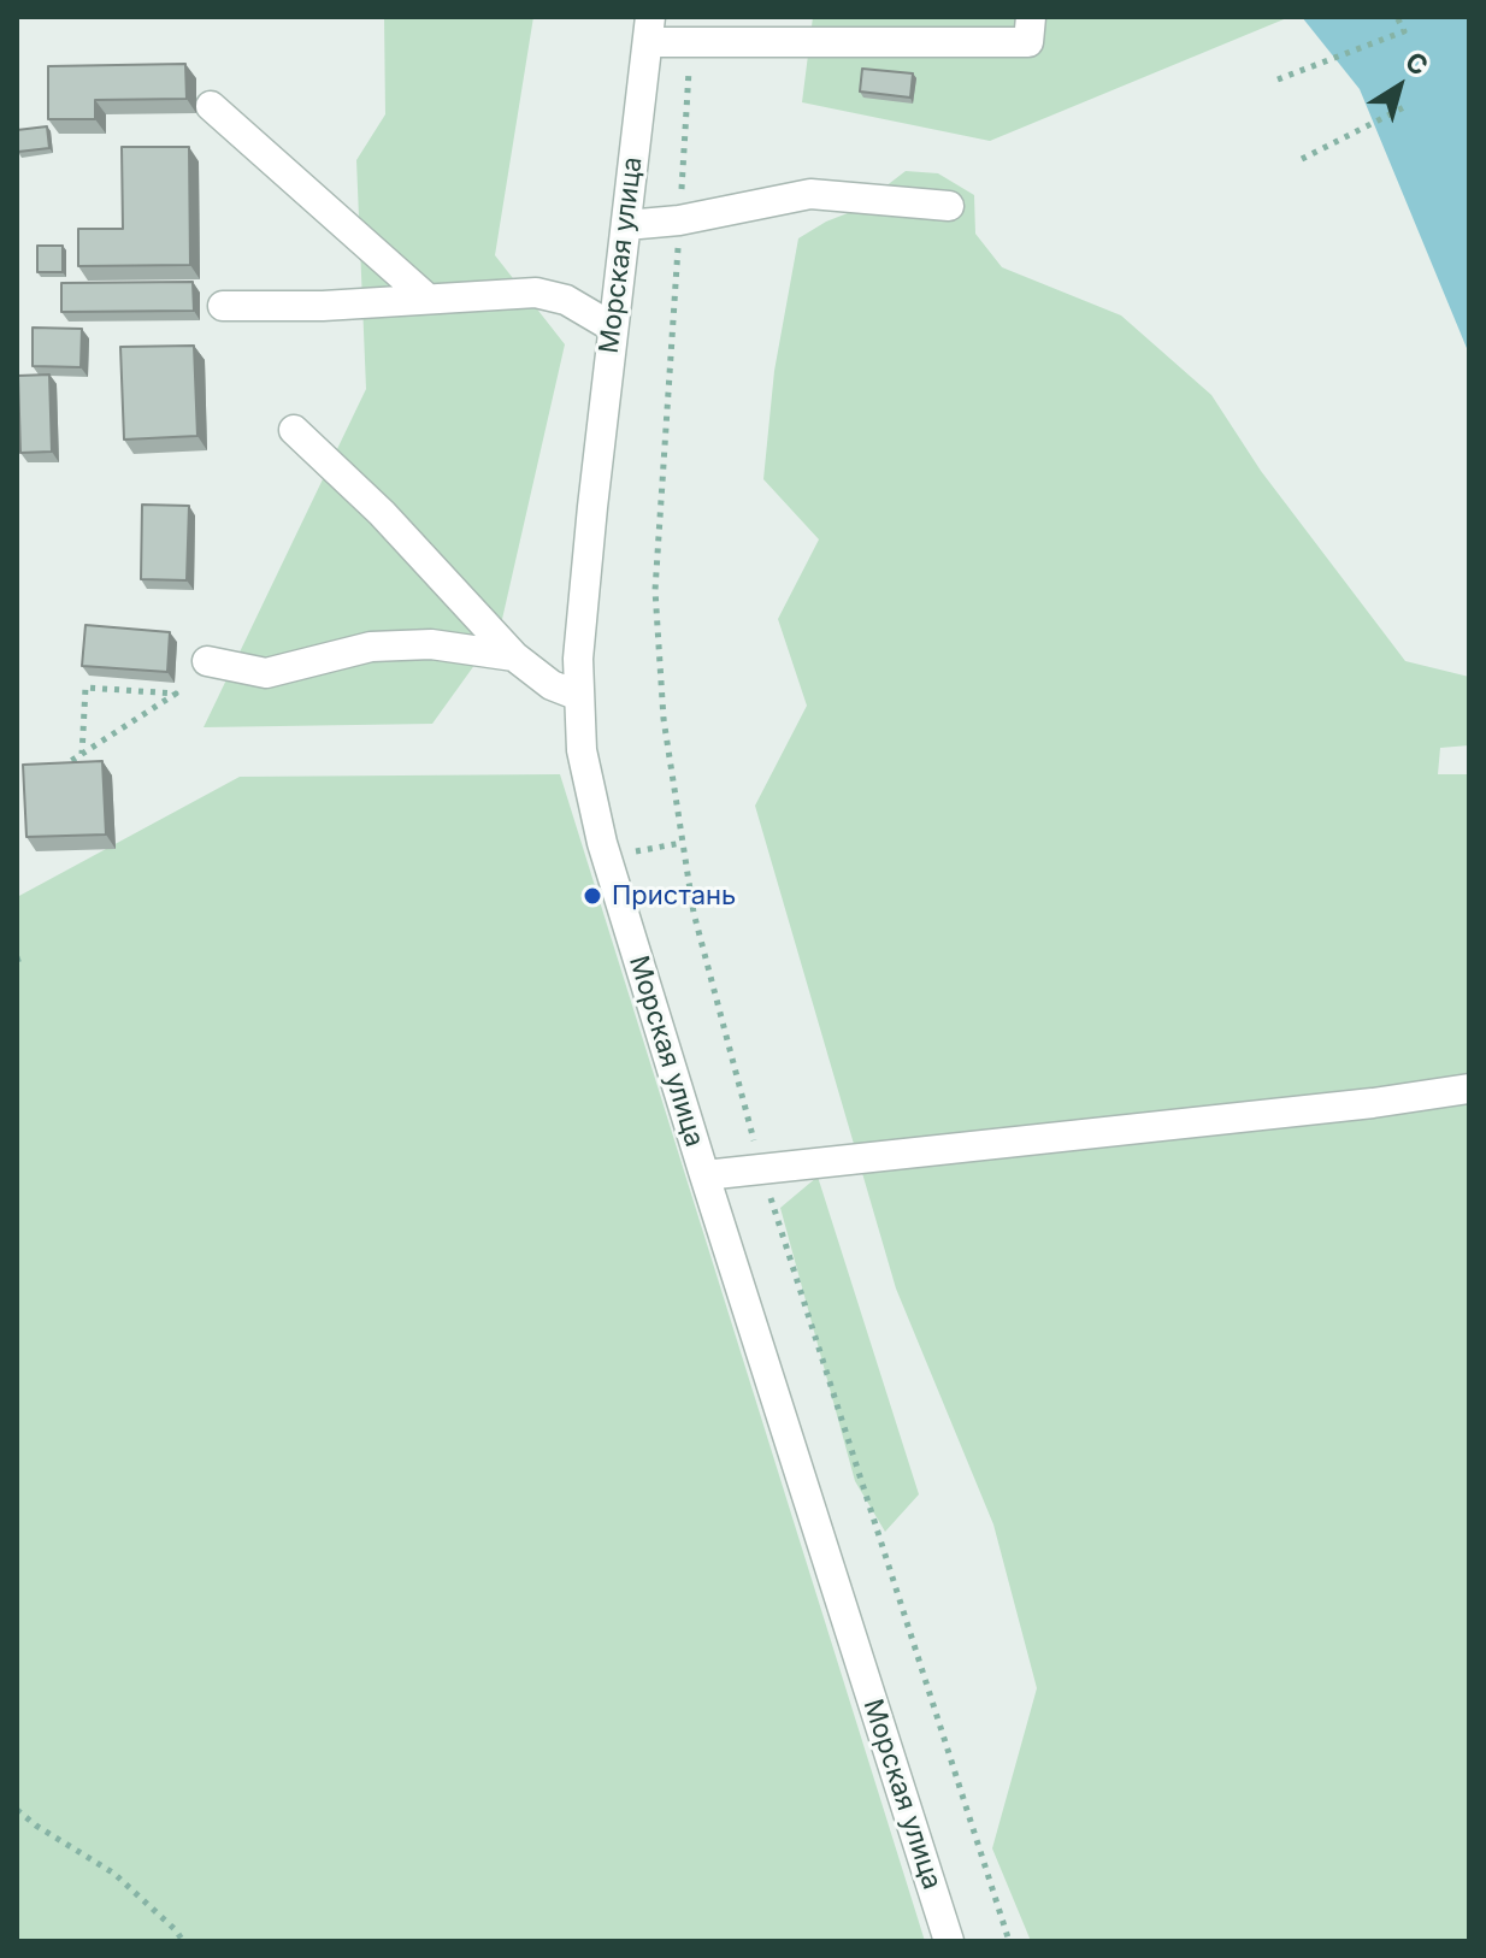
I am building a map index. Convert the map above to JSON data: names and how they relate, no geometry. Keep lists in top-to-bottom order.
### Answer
{
  "streets": {
    "street": ["Морская улица"]
  },
  "places": ["Пристань"],
  "north": "top right"
}
